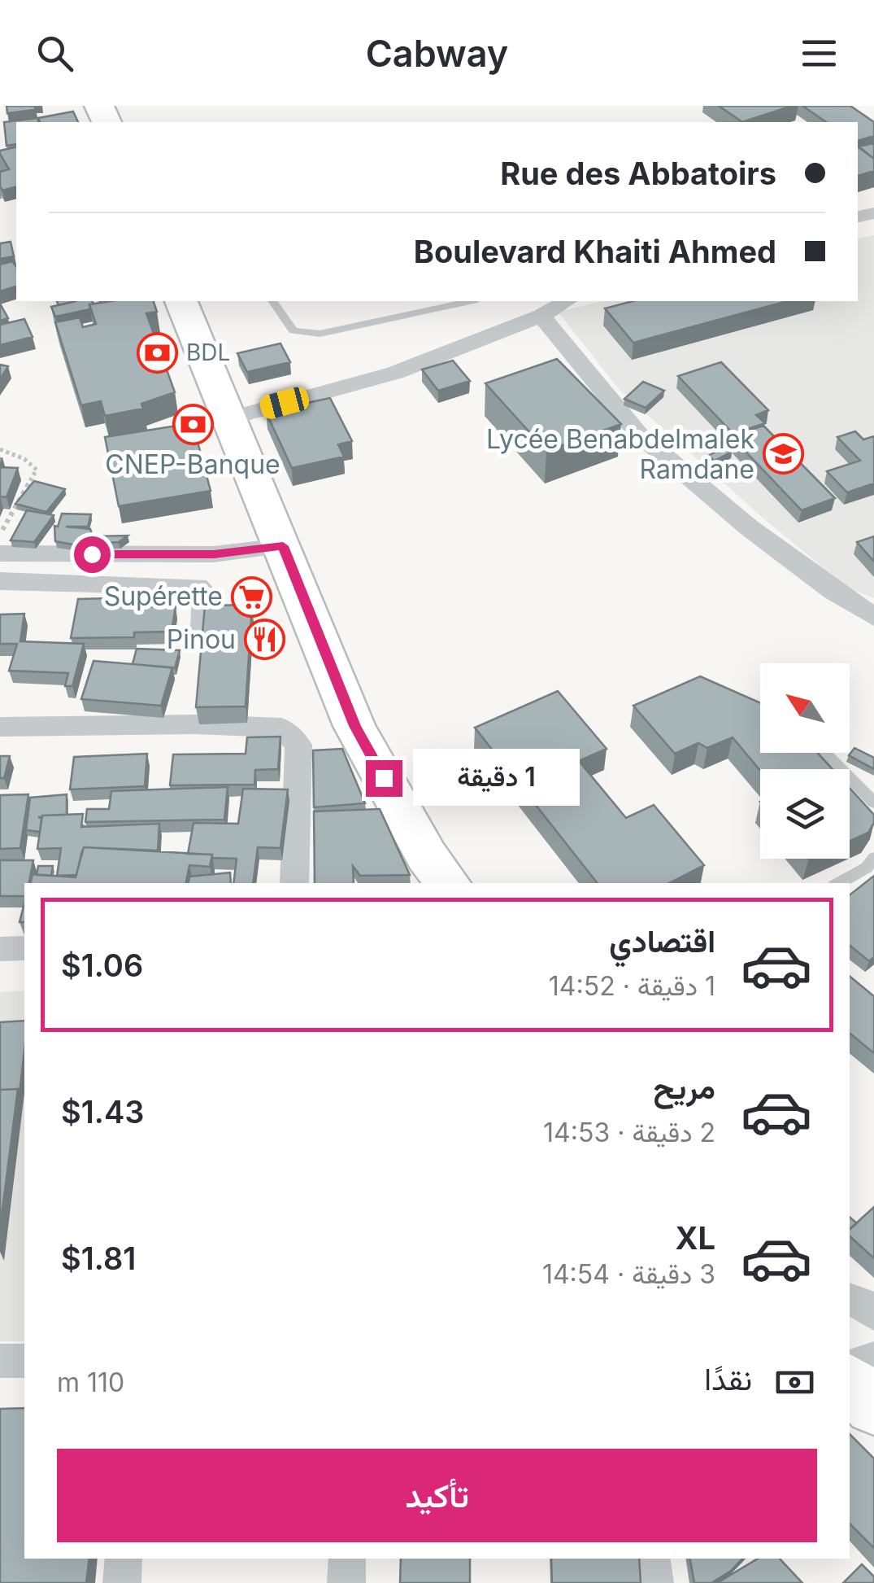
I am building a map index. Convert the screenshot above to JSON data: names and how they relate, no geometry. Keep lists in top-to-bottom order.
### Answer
{
  "places": {
    "bank": ["BDL", "CNEP-Banque"],
    "school or university": ["Lycée Benabdelmalek Ramdane"],
    "supermarket": ["Supérette"],
    "restaurant": ["Pinou"]
  },
  "north": "top left",
  "page": {
    "header": "Cabway",
    "banner": ["Rue des Abbatoirs", "Boulevard Khaiti Ahmed"],
    "bubble": "1 دقيقة",
    "list": [
      {
        "name": "اقتصادي",
        "note": "1 دقيقة · 14:52",
        "value": "$1.06"
      },
      {
        "name": "مريح",
        "note": "2 دقيقة · 14:53",
        "value": "$1.43"
      },
      {
        "name": "XL",
        "note": "3 دقيقة · 14:54",
        "value": "$1.81"
      }
    ],
    "pay": ["نقدًا", "110 m"],
    "buttons": "تأكيد"
  }
}
